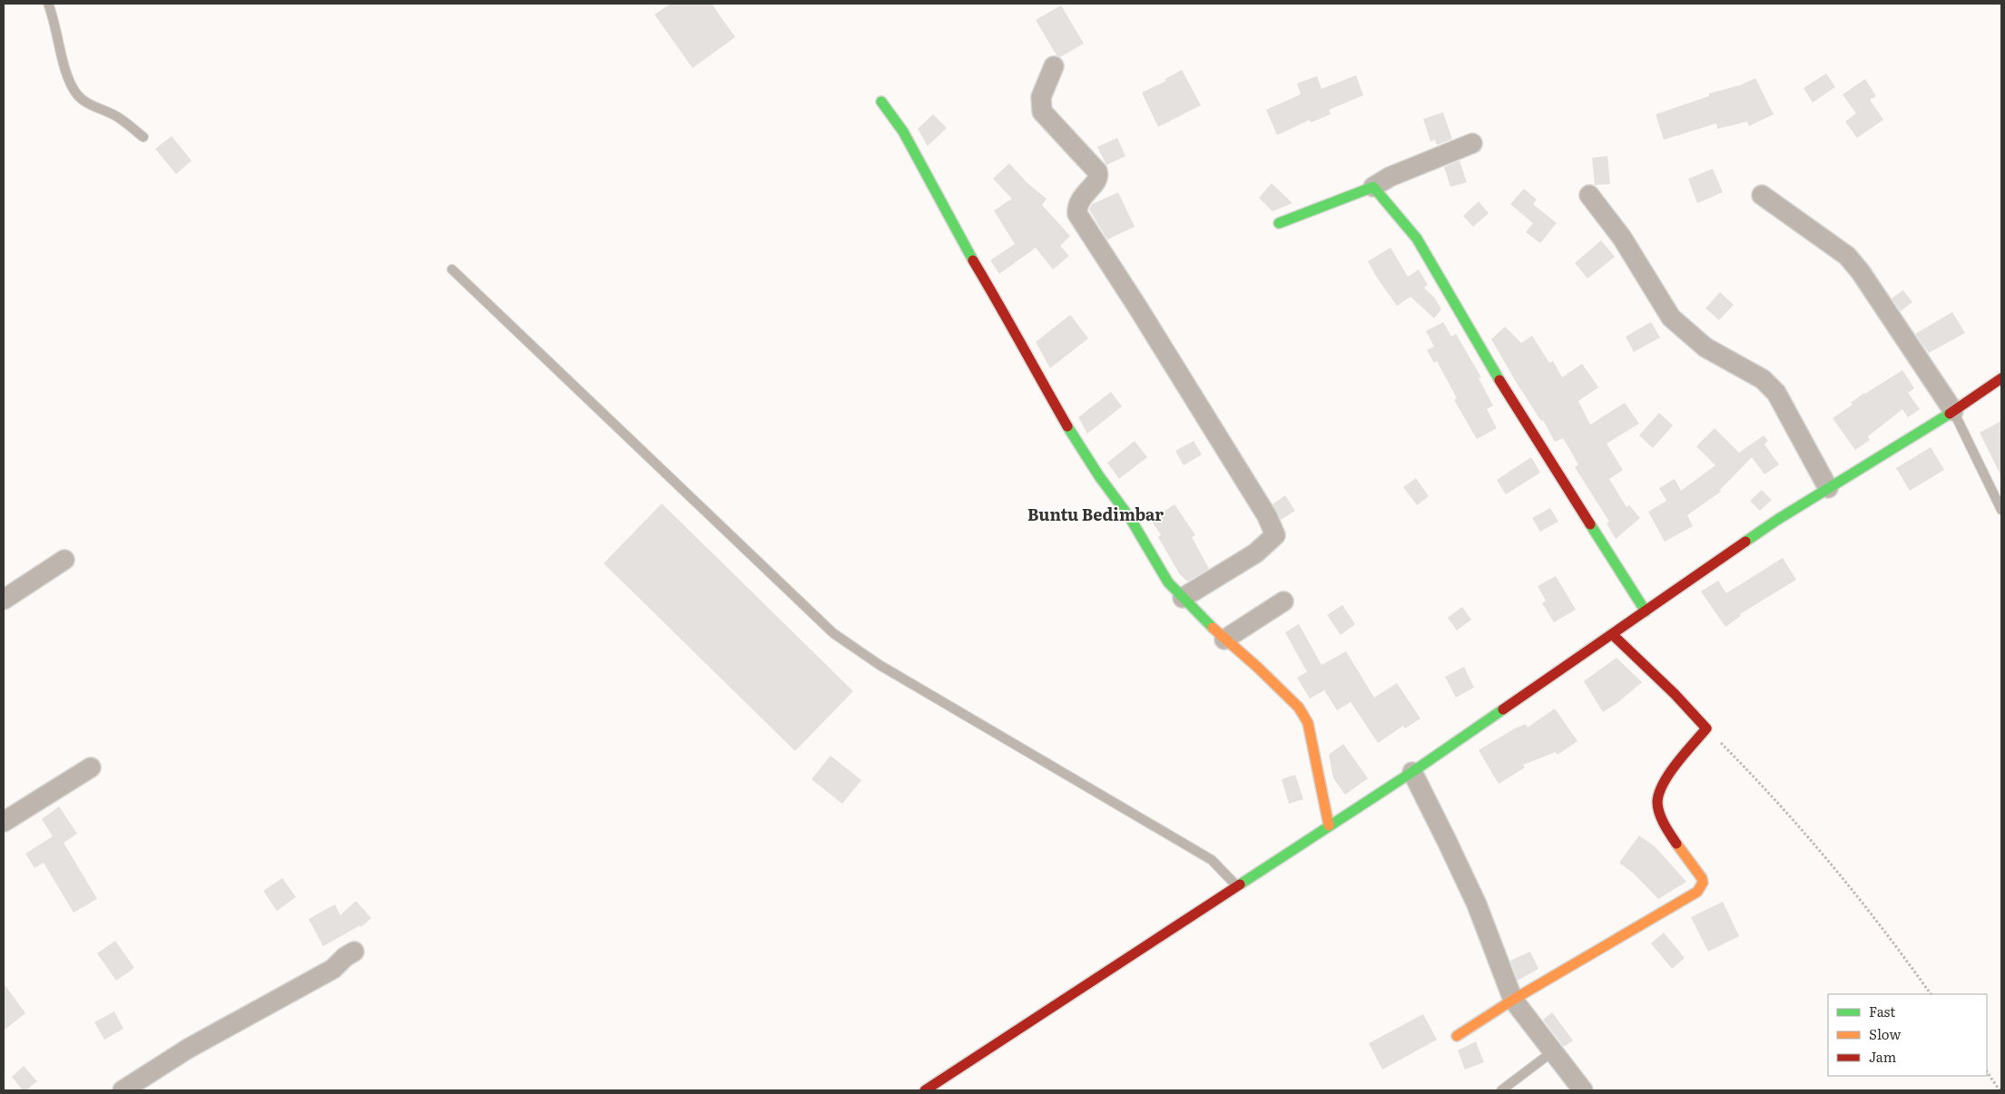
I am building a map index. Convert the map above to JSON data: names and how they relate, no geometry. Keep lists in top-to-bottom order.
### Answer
{
  "districts": ["Buntu Bedimbar"],
  "legend": ["Fast", "Slow", "Jam"]
}
